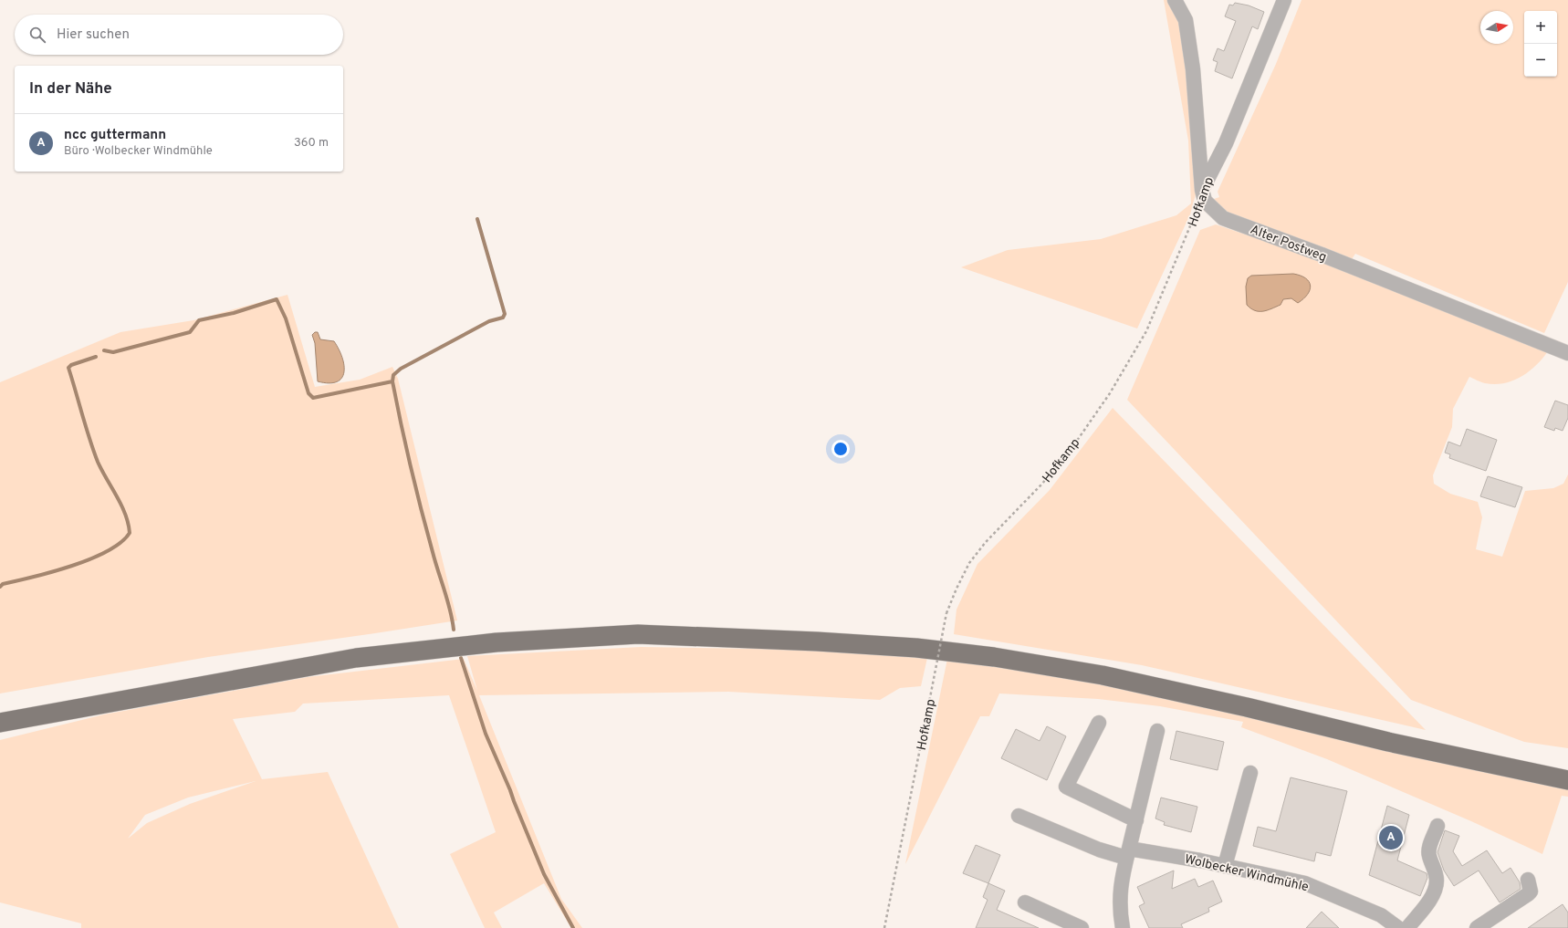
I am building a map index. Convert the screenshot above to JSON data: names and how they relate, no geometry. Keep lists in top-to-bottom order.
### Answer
{
  "streets": {
    "street": ["Hofkamp", "Alter Postweg", "Wolbecker Windmühle"]
  },
  "crossings": [
    ["Hofkamp", "Alter Postweg"]
  ],
  "north": "right",
  "page": {
    "map_buttons": ["+", "−"],
    "search": "Hier suchen",
    "heading": "In der Nähe",
    "list": [
      {
        "mark": "A",
        "name": "ncc guttermann",
        "note": "Büro · Wolbecker Windmühle",
        "value": "360 m"
      }
    ],
    "pins": "A"
  }
}
